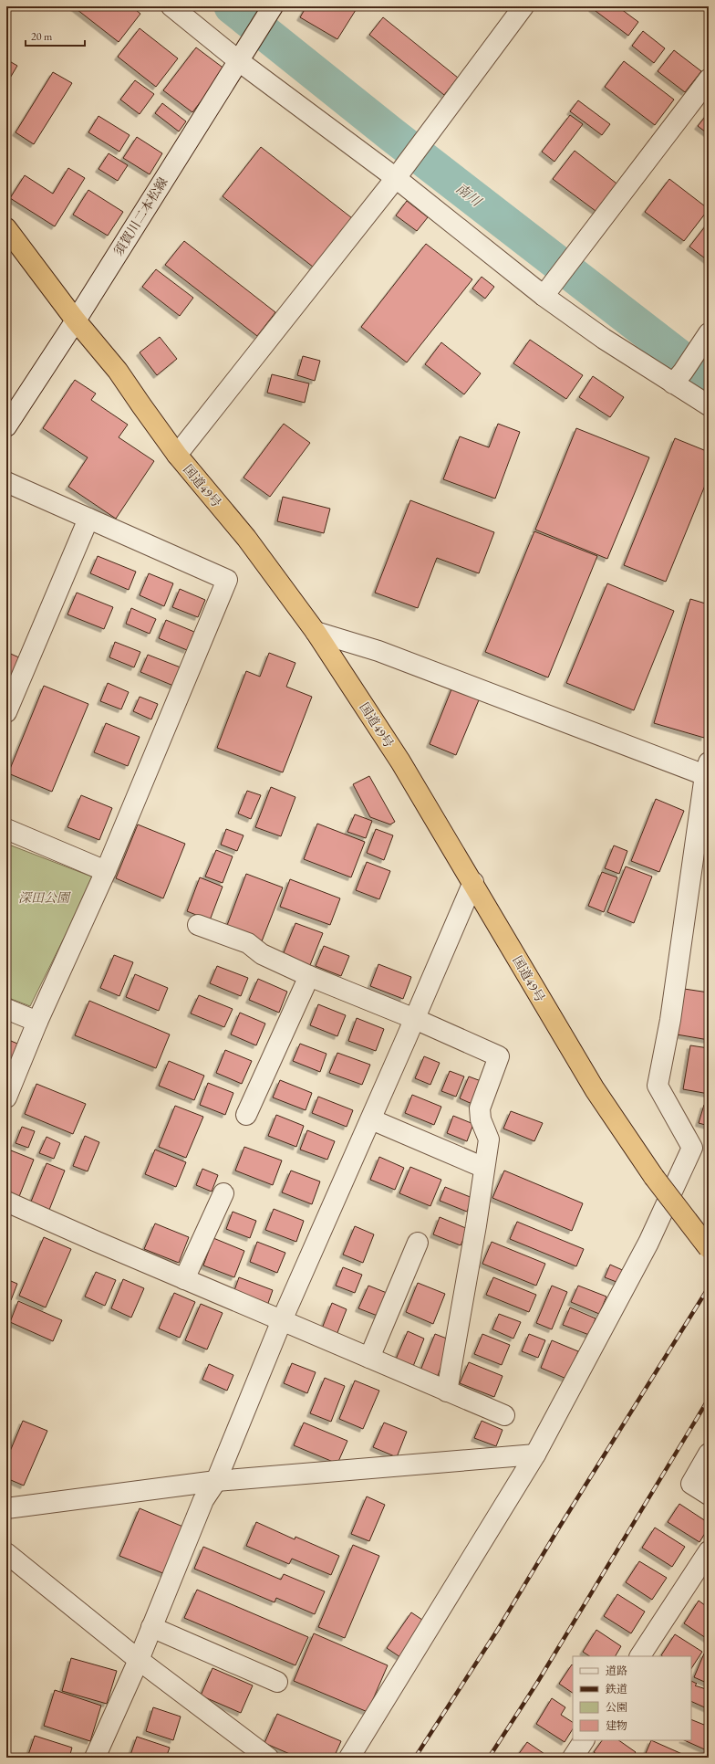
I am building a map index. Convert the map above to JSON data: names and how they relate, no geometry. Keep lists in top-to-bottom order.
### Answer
{
  "streets": {
    "highway": ["国道49号"],
    "street": ["須賀川二本松線"]
  },
  "crossings": [
    ["須賀川二本松線", "国道49号"]
  ],
  "water": ["南川"],
  "parks": ["深田公園"],
  "legend": [
    "道路",
    "鉄道",
    "公園",
    "建物"
  ],
  "scale_bar": "20 m"
}
